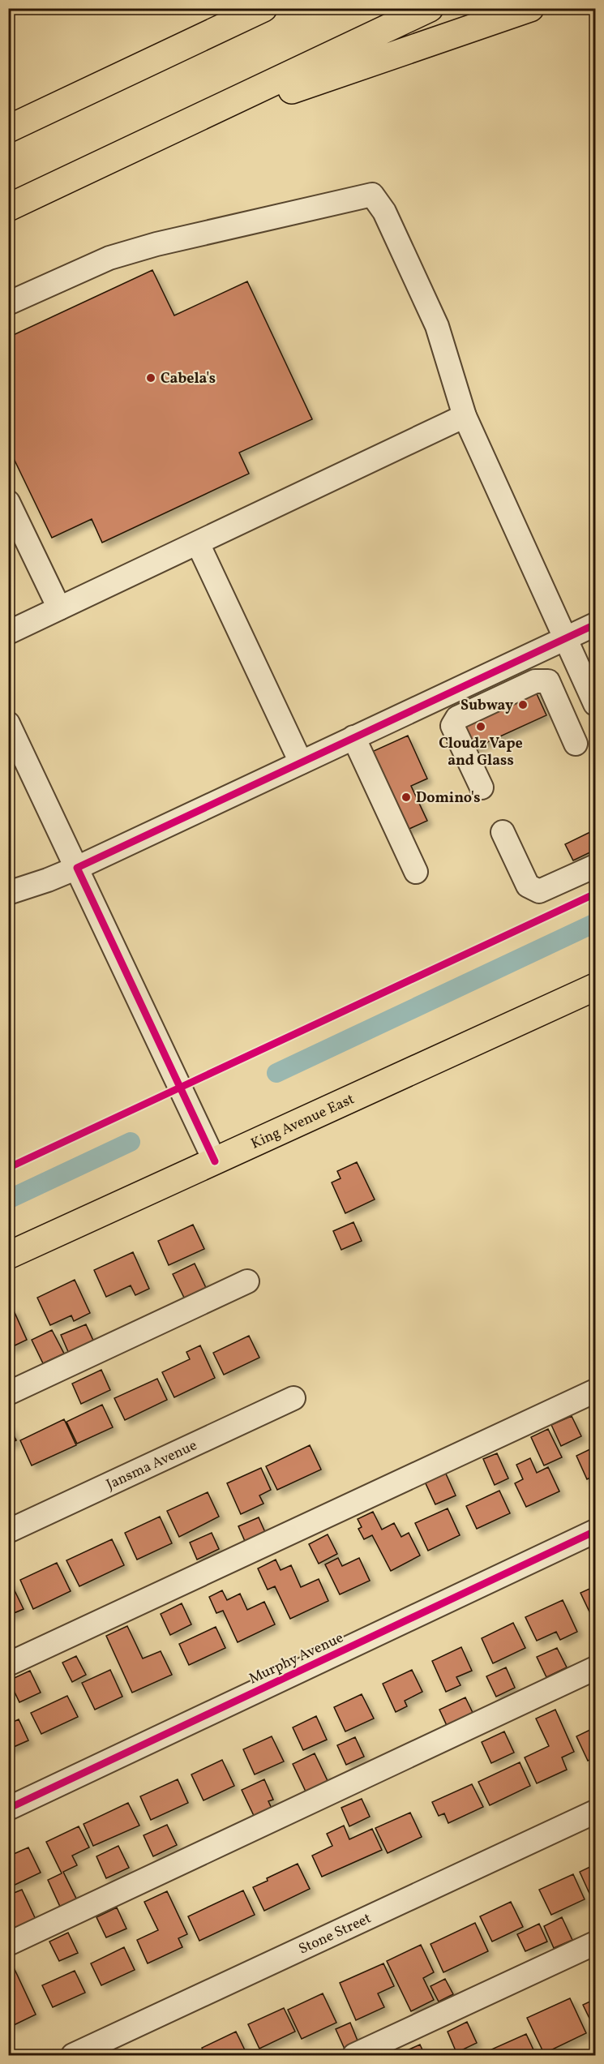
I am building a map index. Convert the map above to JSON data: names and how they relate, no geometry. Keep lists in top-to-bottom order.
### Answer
{
  "streets": {
    "main road": ["King Avenue East"],
    "street": ["Jansma Avenue", "Murphy Avenue", "Stone Street"]
  },
  "places": [
    "Cabela's",
    "Subway",
    "Cloudz Vape and Glass",
    "Domino's"
  ]
}
